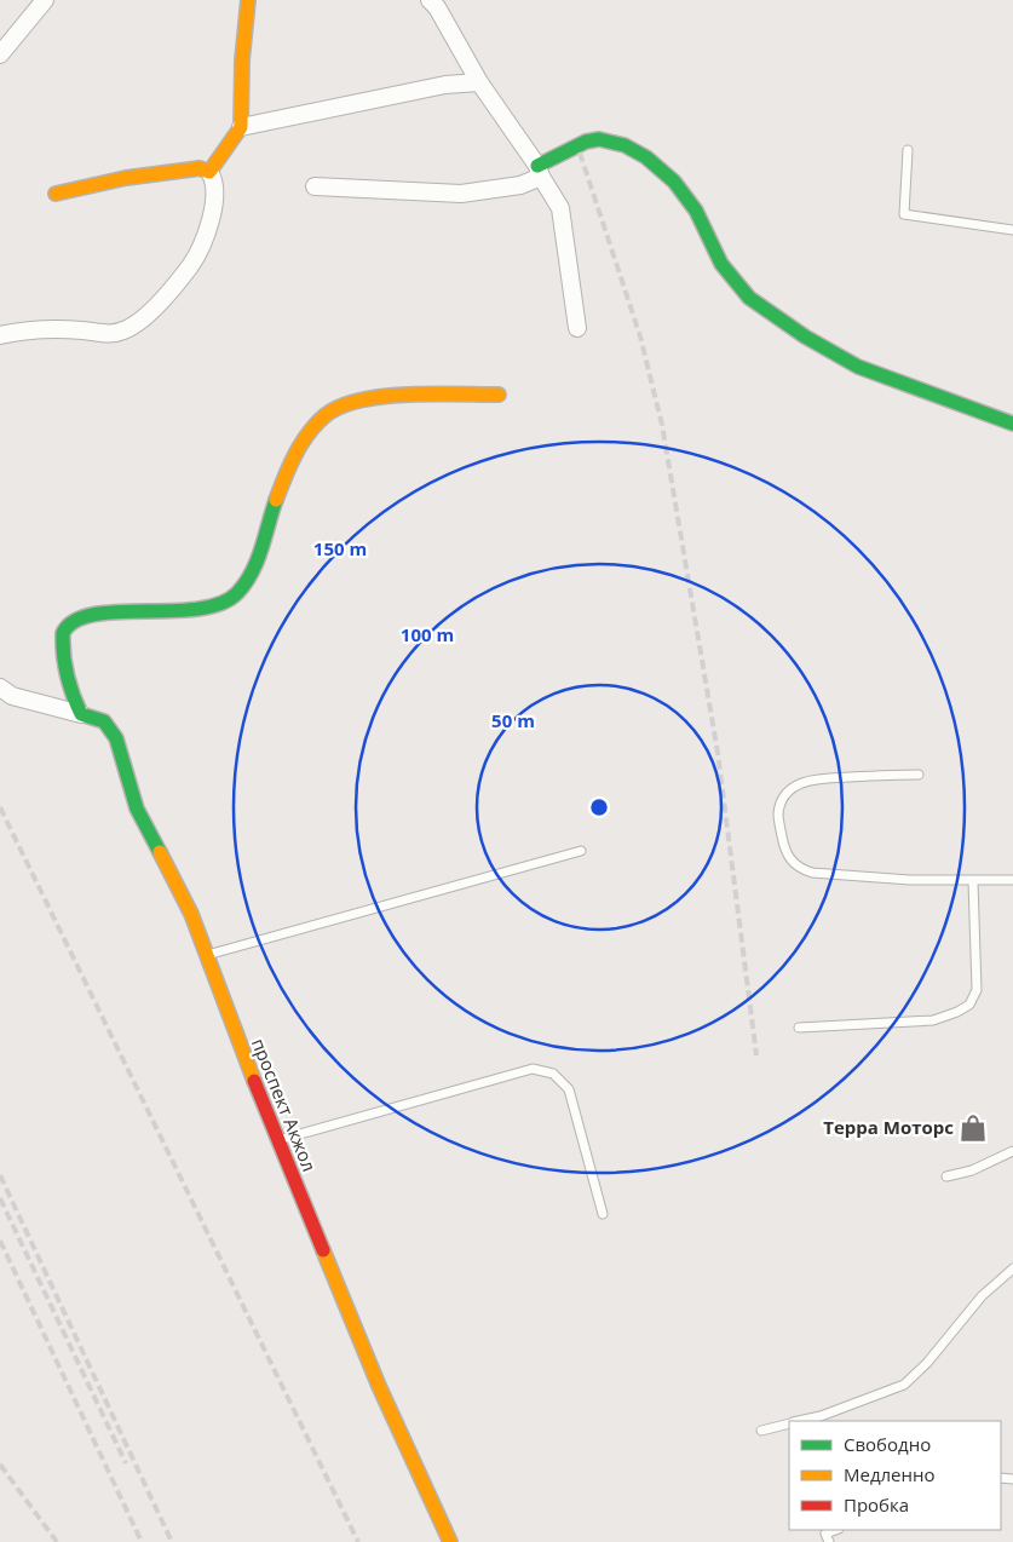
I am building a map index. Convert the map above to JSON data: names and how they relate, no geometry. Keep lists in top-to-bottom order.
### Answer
{
  "streets": {
    "street": ["проспект Акжол"]
  },
  "places": {
    "shop": ["Терра Моторс"]
  },
  "legend": ["Свободно", "Медленно", "Пробка"],
  "rings": ["150 m", "100 m", "50 m"]
}
